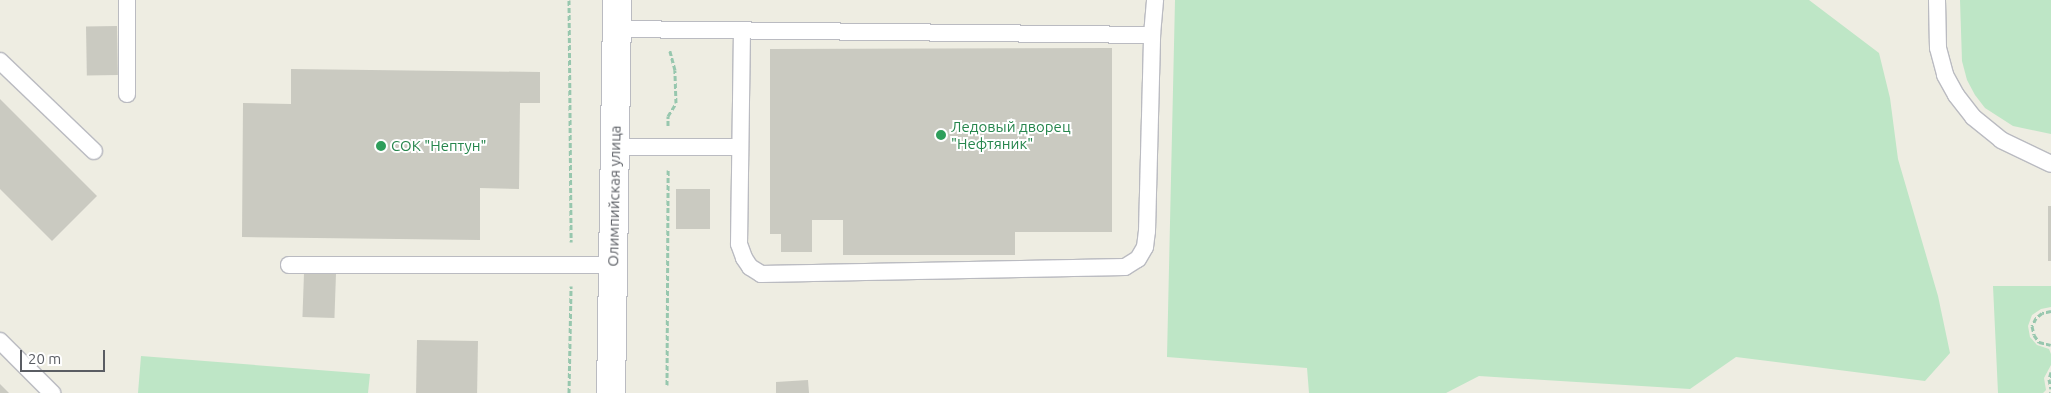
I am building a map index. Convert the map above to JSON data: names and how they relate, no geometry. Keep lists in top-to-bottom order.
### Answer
{
  "streets": {
    "street": ["Олимпийская улица"]
  },
  "places": ["Ледовый дворец \"Нефтяник\"", "СОК \"Нептун\""],
  "scale_bar": "20 m"
}
